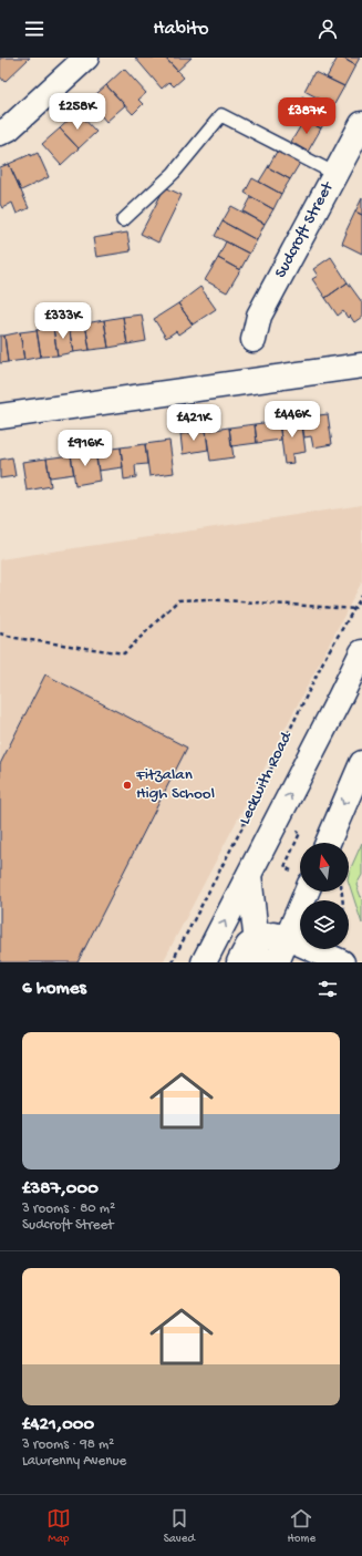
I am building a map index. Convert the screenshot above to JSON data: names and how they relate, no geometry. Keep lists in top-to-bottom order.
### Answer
{
  "streets": {
    "street": ["Sudcroft Street", "Leckwith Road"]
  },
  "places": ["Fitzalan High School"],
  "north": "top",
  "page": {
    "header": "Habito",
    "price": [
      "£258K",
      "£387K",
      "£333K",
      "£446K",
      "£421K",
      "£916K"
    ],
    "heading": "6 homes",
    "list": [
      {
        "name": "£387,000",
        "note": "3 rooms · 80 m² · Sudcroft Street"
      },
      {
        "name": "£421,000",
        "note": "3 rooms · 98 m² · Lawrenny Avenue"
      }
    ],
    "tabs": ["Map", "Saved", "Home"]
  }
}
